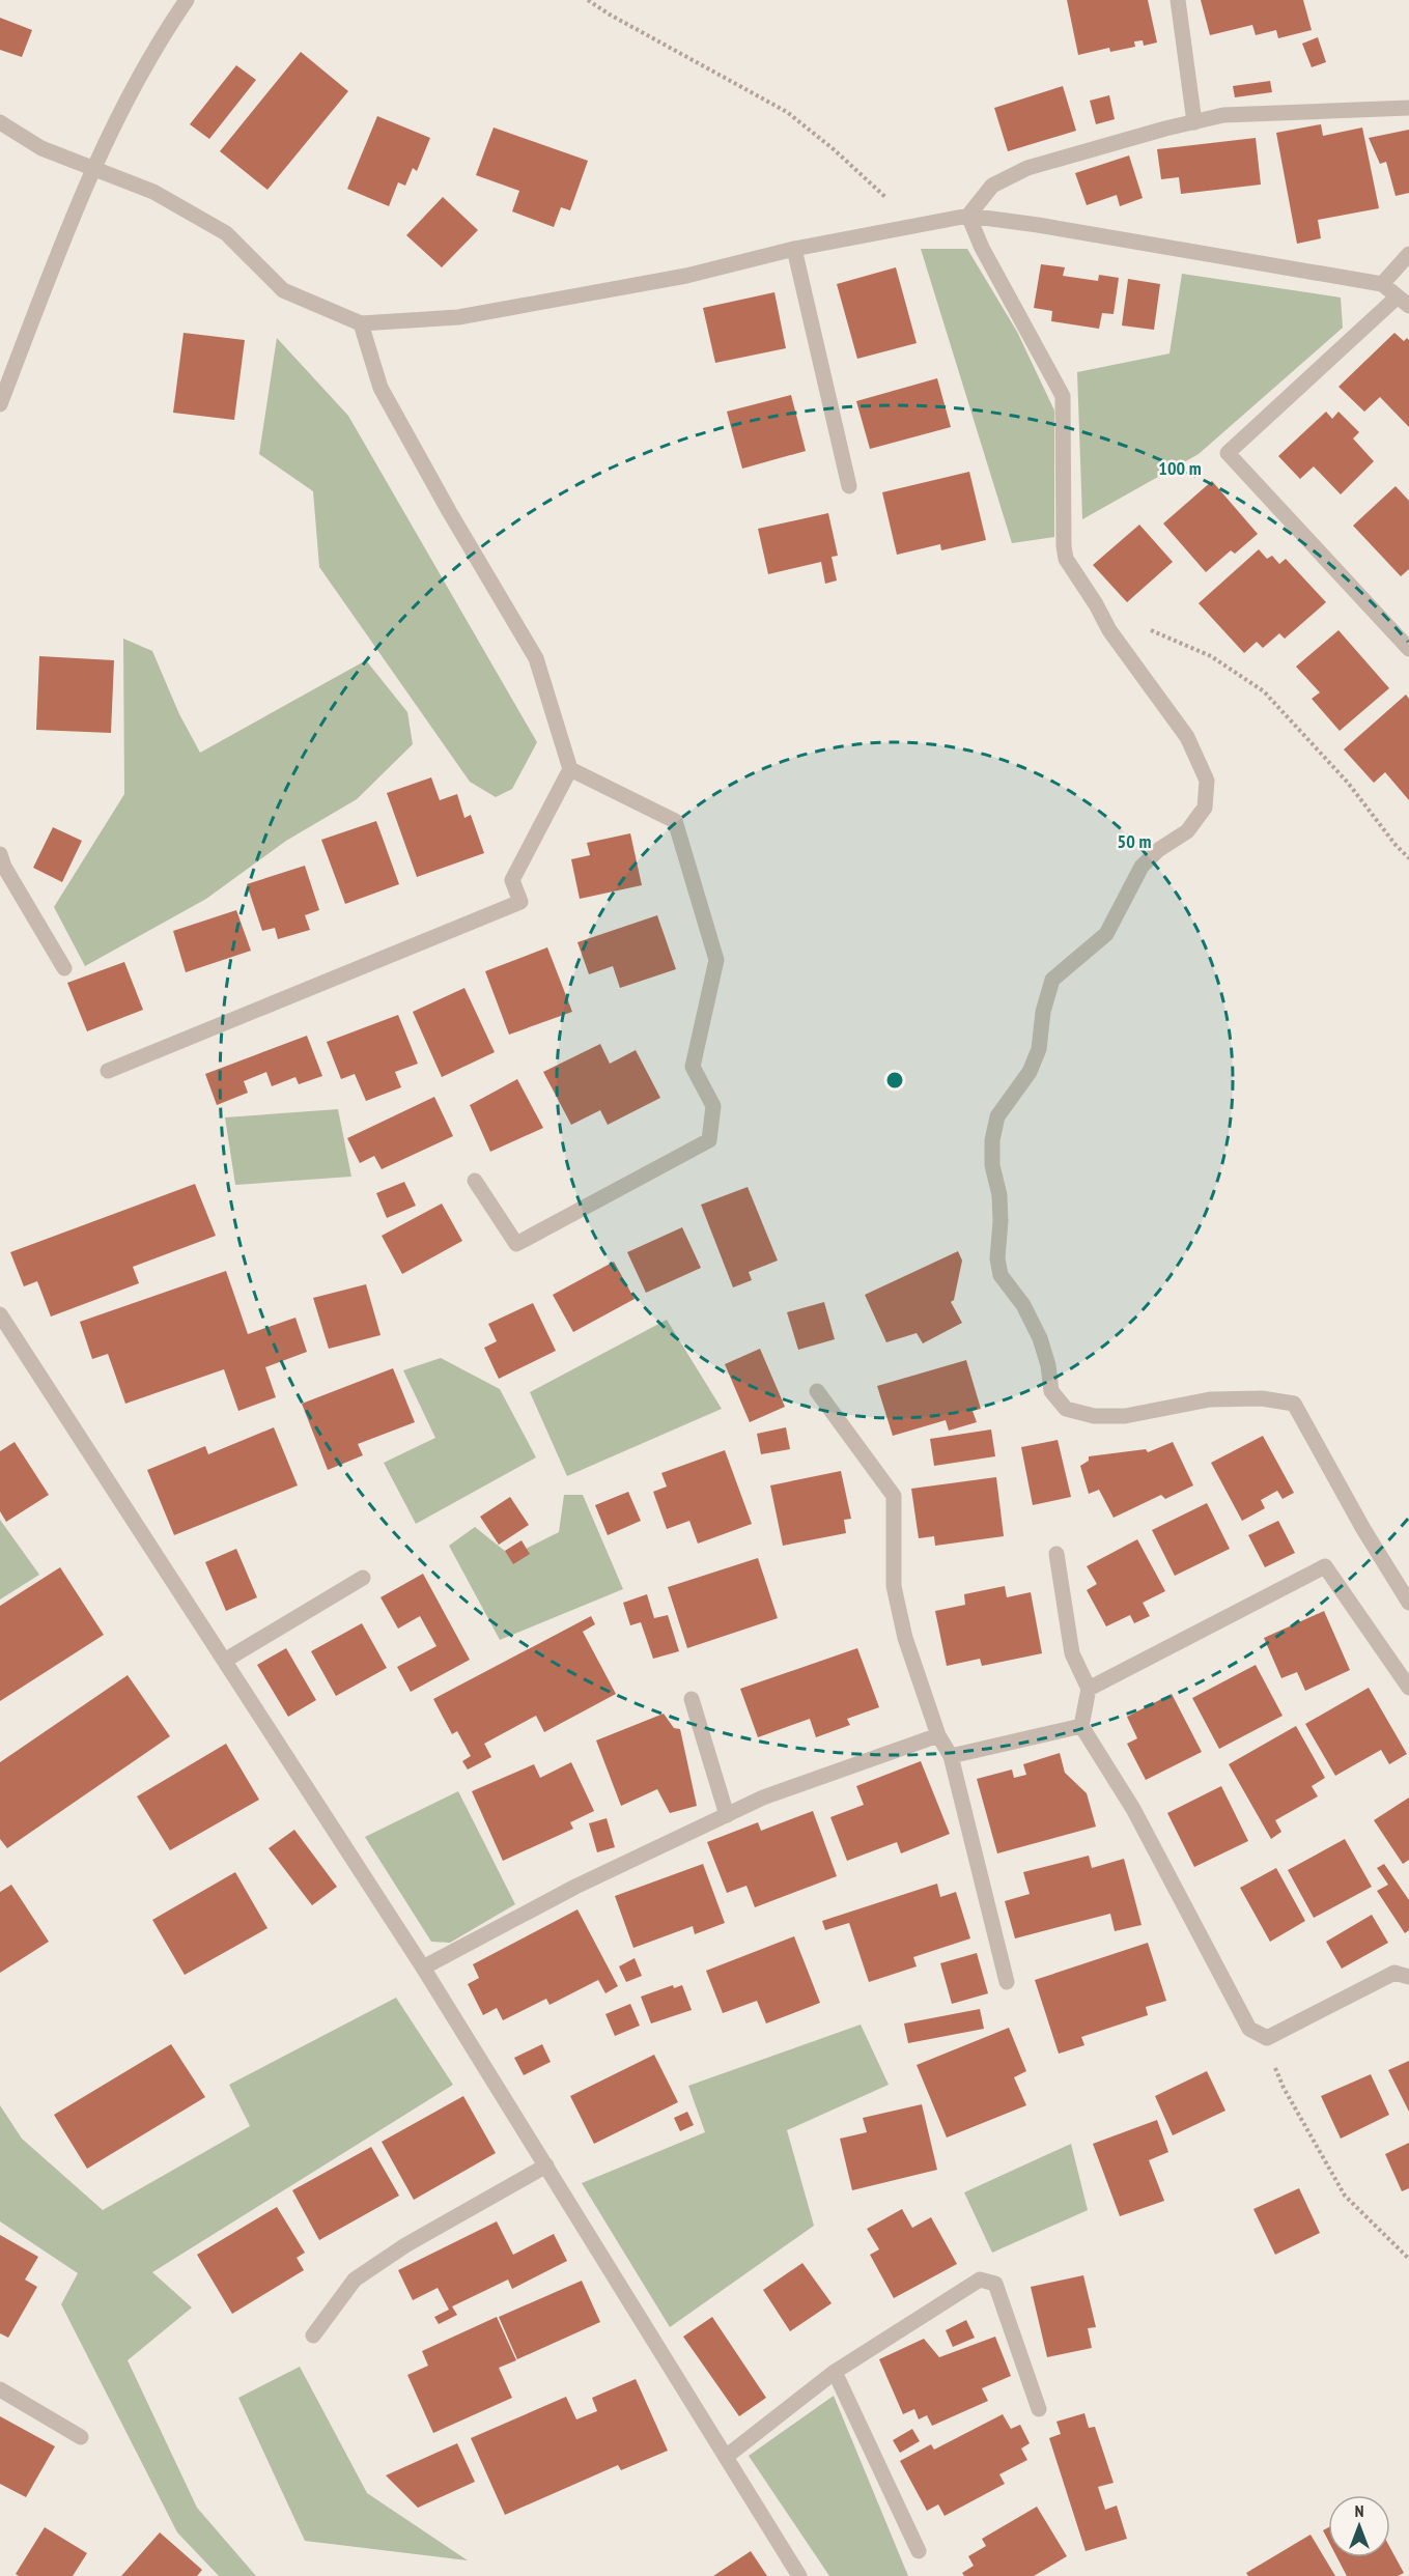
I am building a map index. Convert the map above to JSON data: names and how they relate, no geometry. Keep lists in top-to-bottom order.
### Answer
{
  "north": "top",
  "rings": ["100 m", "50 m"]
}
